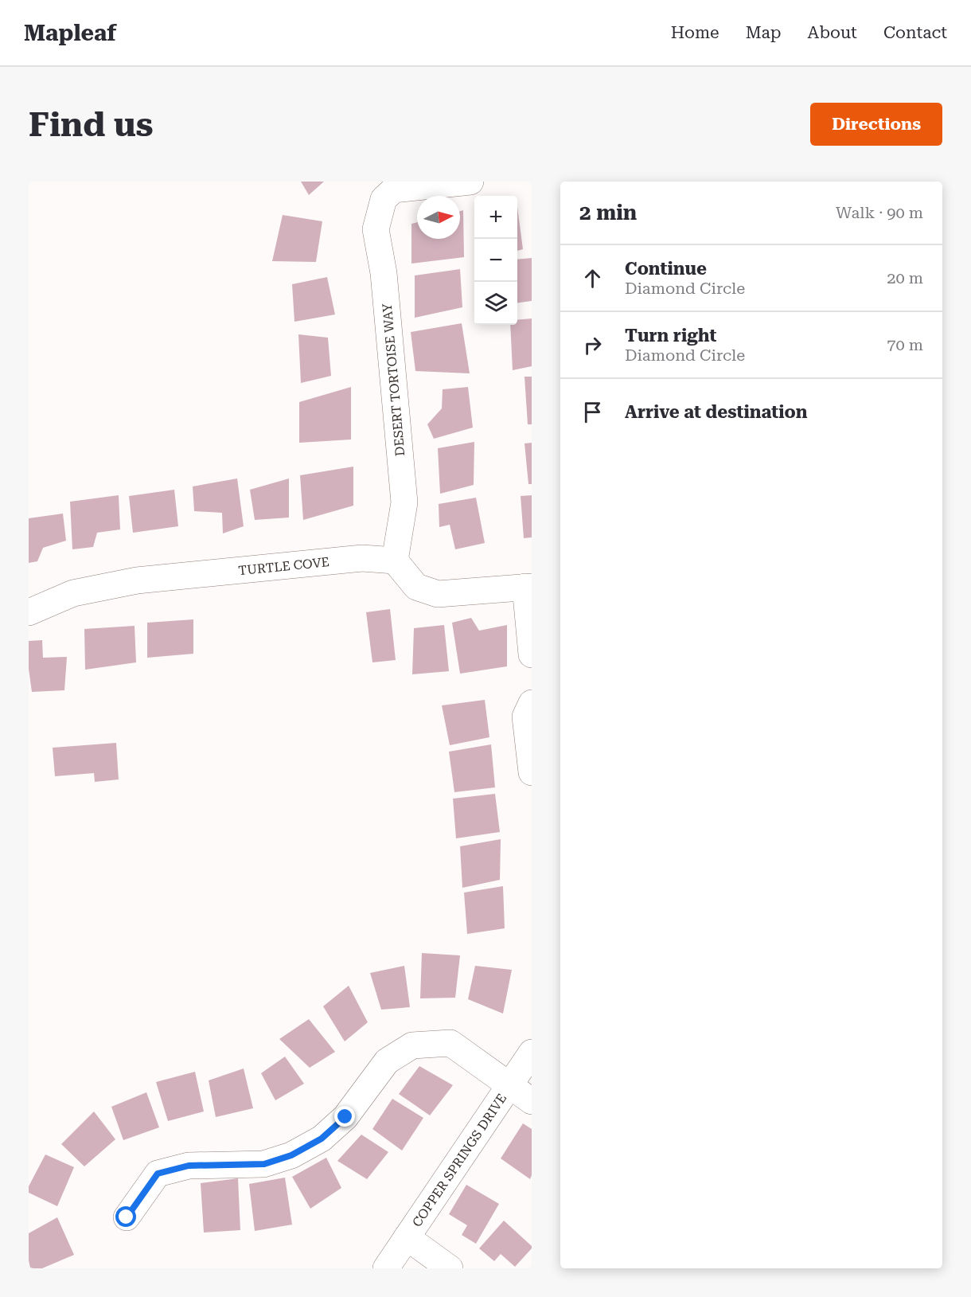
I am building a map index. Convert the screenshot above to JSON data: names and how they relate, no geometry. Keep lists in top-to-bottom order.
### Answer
{
  "streets": {
    "street": ["DESERT TORTOISE WAY", "TURTLE COVE", "COPPER SPRINGS DRIVE"]
  },
  "crossings": [
    ["DESERT TORTOISE WAY", "TURTLE COVE"]
  ],
  "north": "right",
  "page": {
    "header": "Mapleaf",
    "nav": [
      "Home",
      "Map",
      "About",
      "Contact"
    ],
    "buttons": "Directions",
    "title": "Find us",
    "heading": ["2 min", "Walk · 90 m"],
    "map_buttons": ["+", "−"],
    "list": [
      ["Continue", "Diamond Circle", "20 m"],
      ["Turn right", "Diamond Circle", "70 m"],
      "Arrive at destination"
    ]
  }
}
